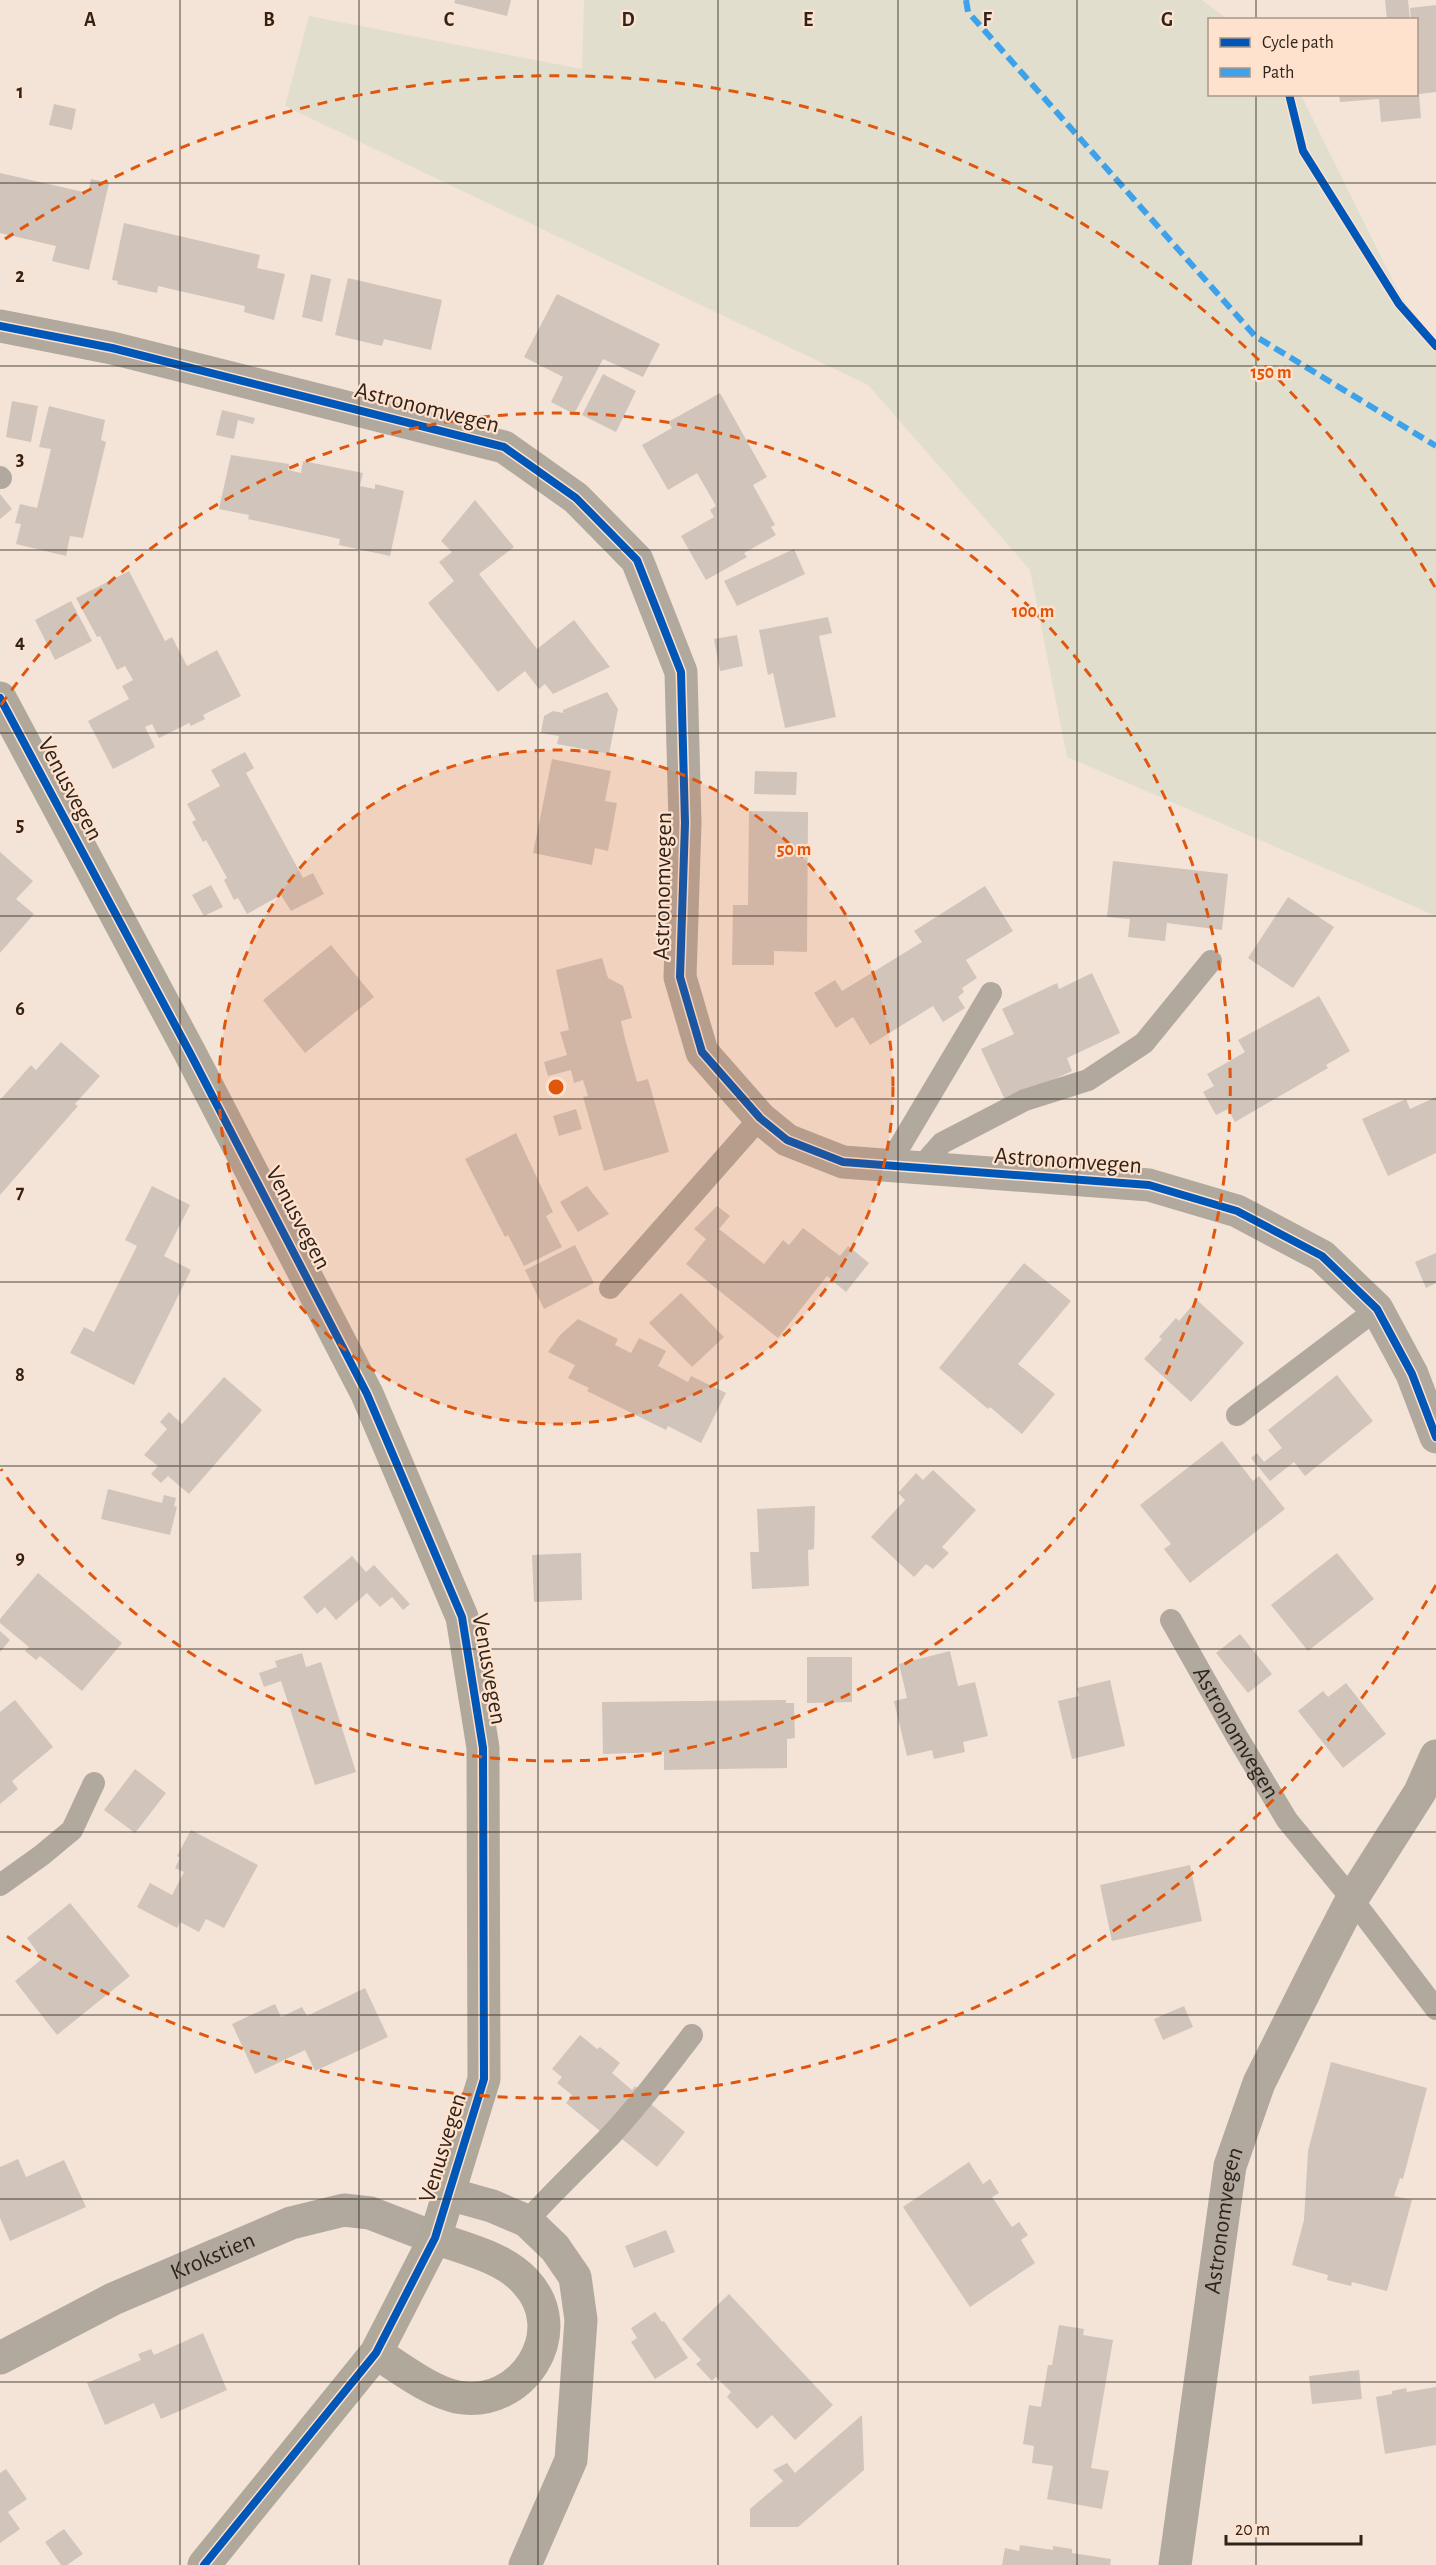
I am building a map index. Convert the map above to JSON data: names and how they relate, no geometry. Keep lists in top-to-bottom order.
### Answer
{
  "streets": {
    "street": ["Astronomvegen", "Venusvegen", "Krokstien"]
  },
  "crossings": [
    ["Venusvegen", "Krokstien"]
  ],
  "legend": ["Cycle path", "Path"],
  "scale_bar": "20 m",
  "grid": {
    "columns": [
      "A",
      "B",
      "C",
      "D",
      "E",
      "F",
      "G"
    ],
    "rows": [
      "1",
      "2",
      "3",
      "4",
      "5",
      "6",
      "7",
      "8",
      "9"
    ]
  },
  "rings": ["150 m", "100 m", "50 m"]
}
